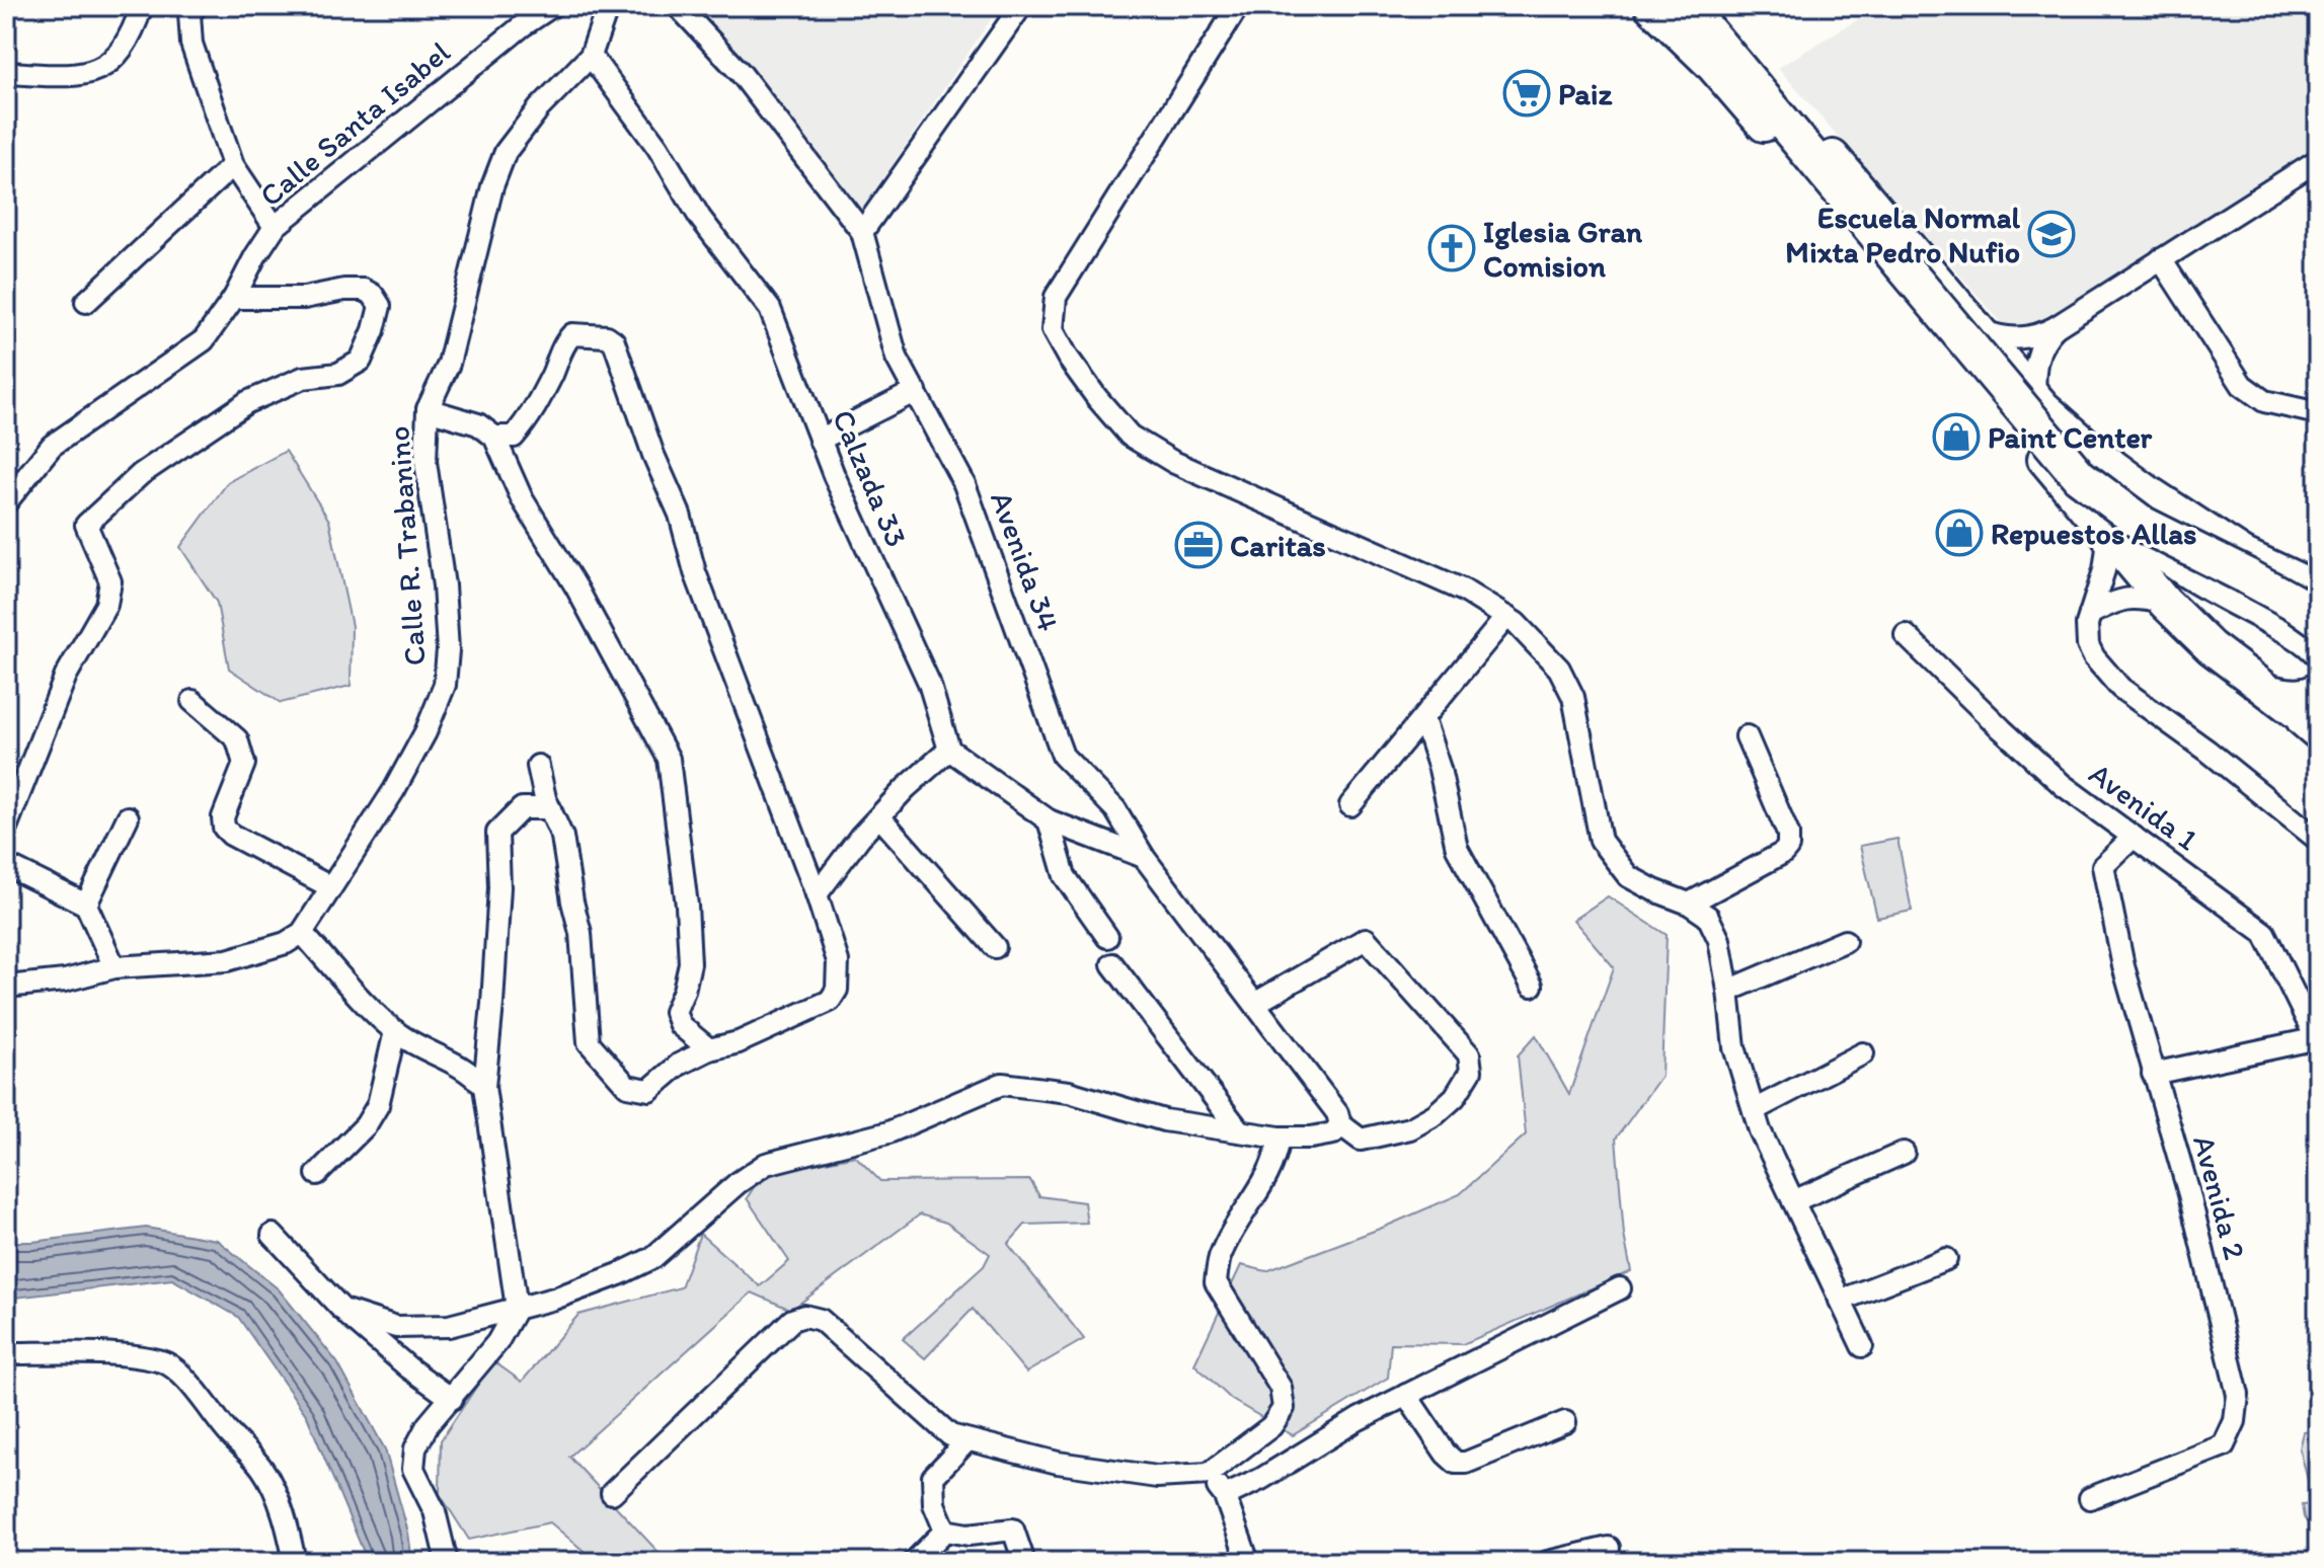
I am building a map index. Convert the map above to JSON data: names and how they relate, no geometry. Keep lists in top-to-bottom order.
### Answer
{
  "streets": {
    "street": [
      "Calle Santa Isabel",
      "Calzada 33",
      "Calle R. Trabanino",
      "Avenida 34",
      "Avenida 1",
      "Avenida 2"
    ]
  },
  "crossings": [
    ["Calzada 33", "Calle R. Trabanino"],
    ["Avenida 1", "Avenida 2"]
  ],
  "places": {
    "supermarket": ["Paiz"],
    "school or university": ["Escuela Normal Mixta Pedro Nufio"],
    "church": ["Iglesia Gran Comision"],
    "shop": ["Paint Center", "Repuestos Allas"],
    "office": ["Caritas"]
  }
}
